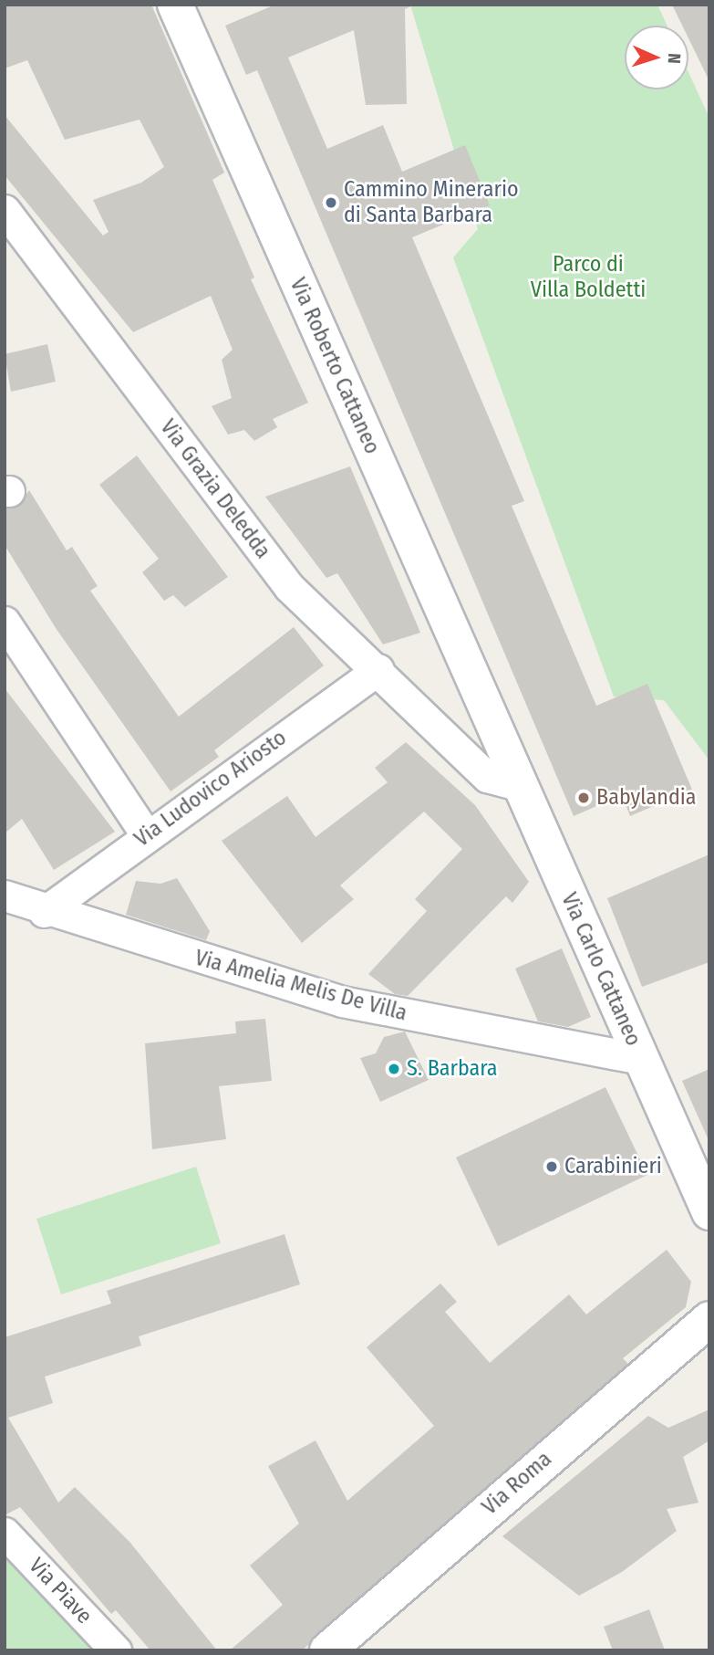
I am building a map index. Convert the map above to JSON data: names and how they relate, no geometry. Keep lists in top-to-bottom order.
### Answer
{
  "streets": {
    "main road": ["Via Roberto Cattaneo", "Via Carlo Cattaneo", "Via Roma"],
    "street": [
      "Via Grazia Deledda",
      "Via Ludovico Ariosto",
      "Via Amelia Melis De Villa",
      "Via Piave"
    ]
  },
  "crossings": [
    ["Via Roberto Cattaneo", "Via Carlo Cattaneo"],
    ["Via Grazia Deledda", "Via Ludovico Ariosto"],
    ["Via Grazia Deledda", "Via Carlo Cattaneo"],
    ["Via Ludovico Ariosto", "Via Amelia Melis De Villa"],
    ["Via Carlo Cattaneo", "Via Amelia Melis De Villa"]
  ],
  "parks": ["Parco di Villa Boldetti"],
  "places": [
    "Cammino Minerario di Santa Barbara",
    "Babylandia",
    "S. Barbara",
    "Carabinieri"
  ],
  "north": "right"
}
